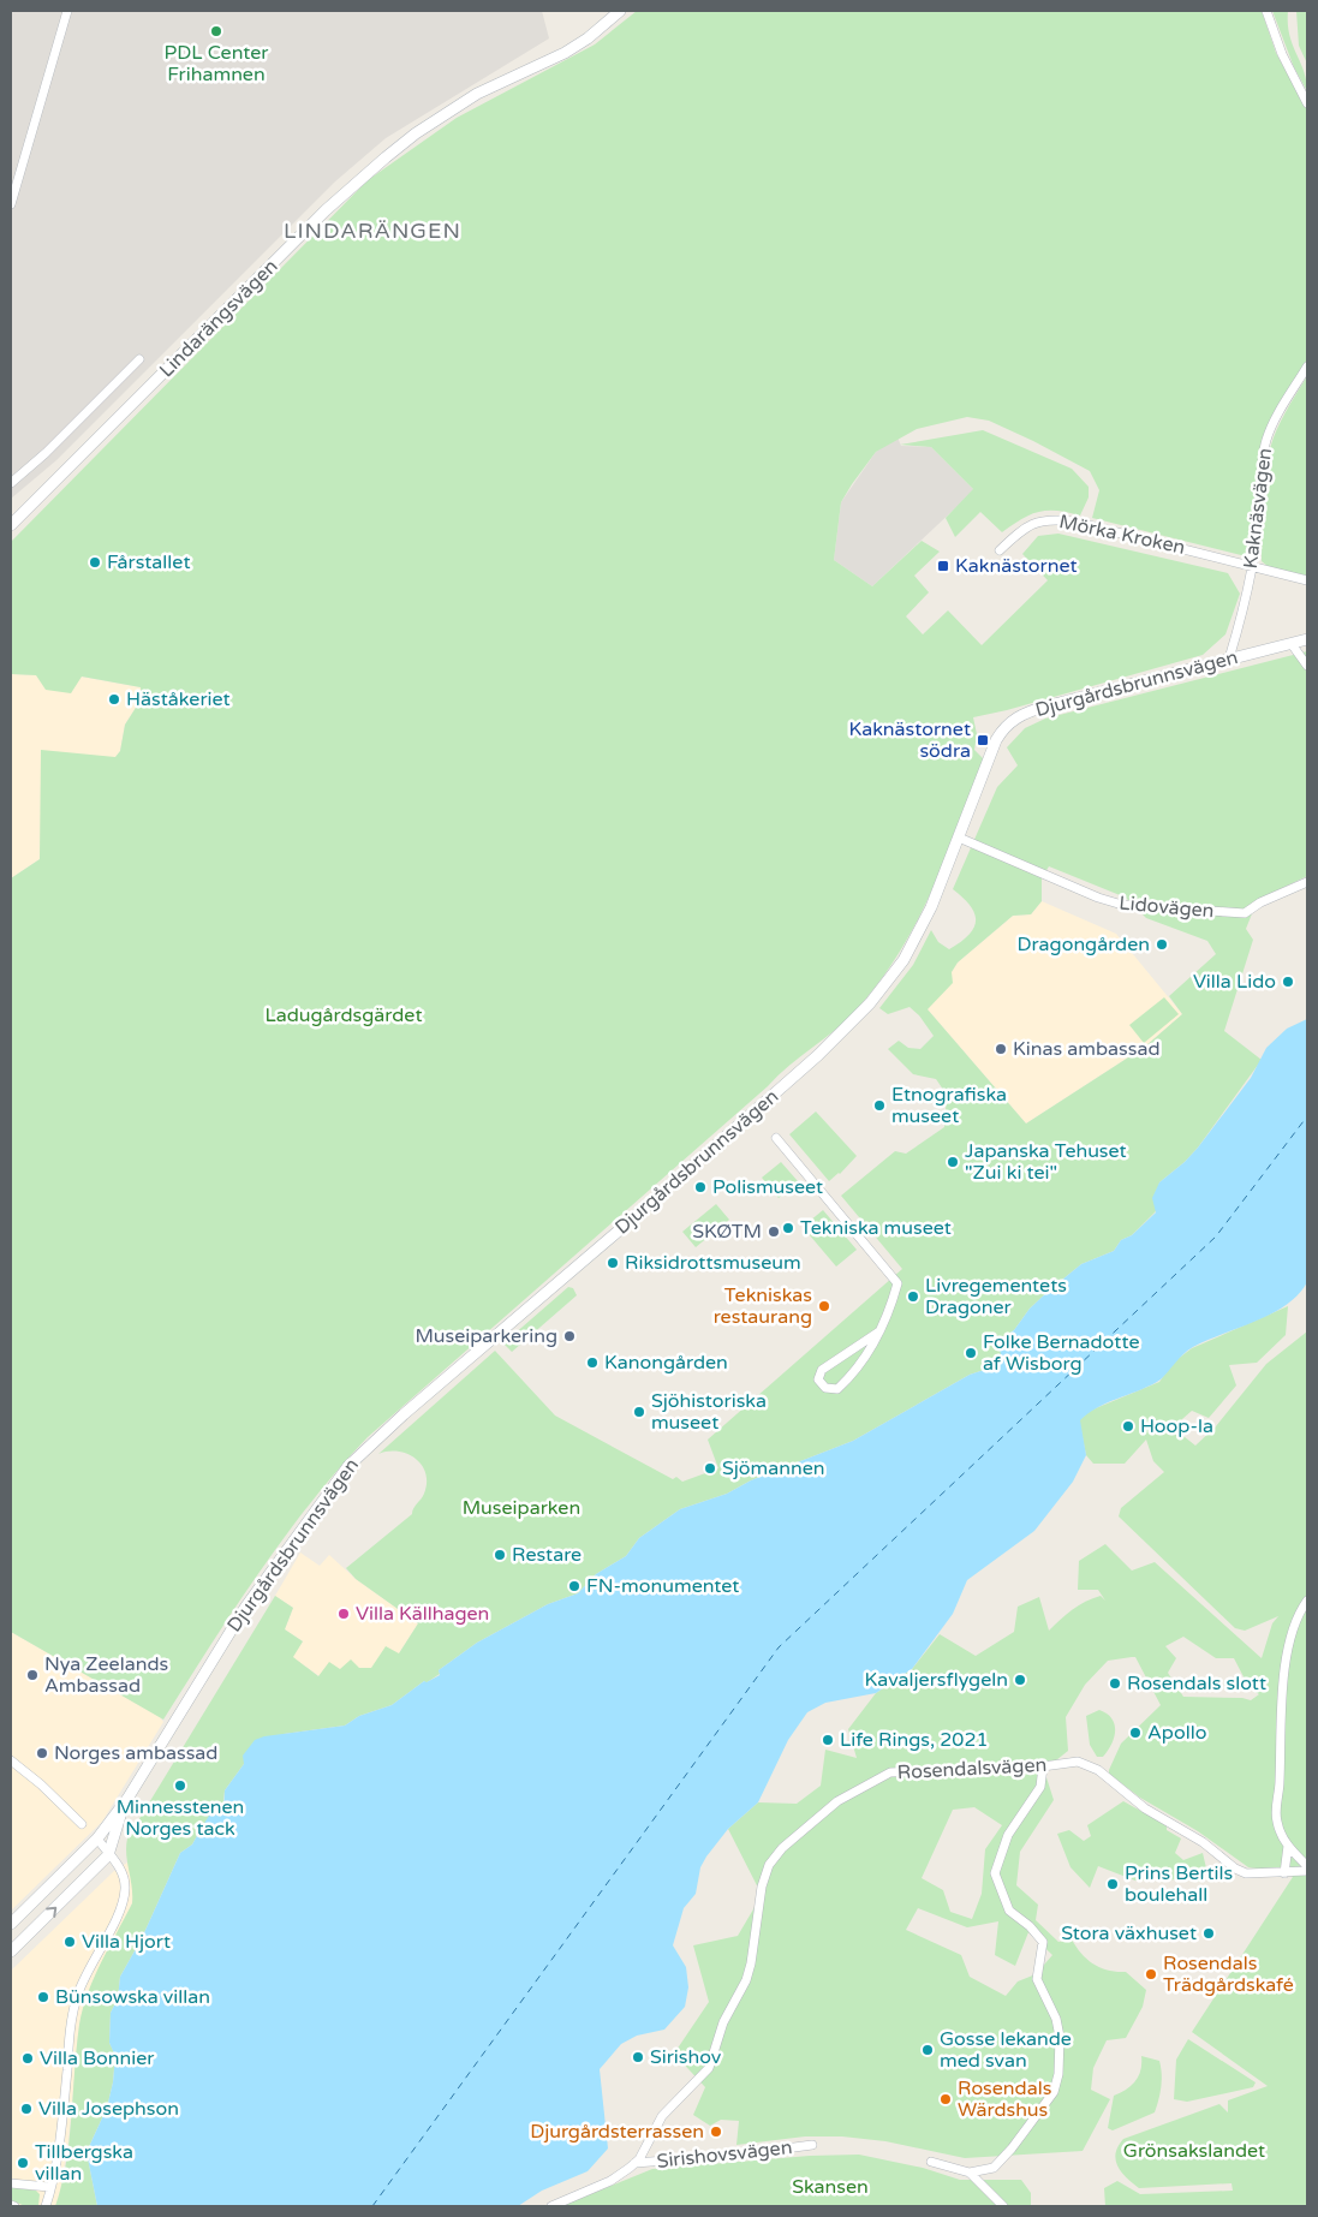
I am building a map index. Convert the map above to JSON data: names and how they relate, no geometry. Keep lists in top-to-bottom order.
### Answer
{
  "streets": {
    "street": [
      "Lindarängsvägen",
      "Kaknäsvägen",
      "Mörka Kroken",
      "Djurgårdsbrunnsvägen",
      "Lidovägen",
      "Rosendalsvägen",
      "Sirishovsvägen"
    ]
  },
  "crossings": [
    ["Kaknäsvägen", "Mörka Kroken"],
    ["Kaknäsvägen", "Djurgårdsbrunnsvägen"],
    ["Djurgårdsbrunnsvägen", "Lidovägen"],
    ["Rosendalsvägen", "Sirishovsvägen"]
  ],
  "districts": ["LINDARÄNGEN"],
  "parks": [
    "Ladugårdsgärdet",
    "Museiparken",
    "Grönsakslandet",
    "Skansen"
  ],
  "places": {
    "other": [
      "PDL Center Frihamnen",
      "Fårstallet",
      "Häståkeriet",
      "Dragongården",
      "Villa Lido",
      "Kinas ambassad",
      "Etnografiska museet",
      "Japanska Tehuset \"Zui ki tei\"",
      "Polismuseet",
      "Tekniska museet",
      "SKØTM",
      "Riksidrottsmuseum",
      "Livregementets Dragoner",
      "Tekniskas restaurang",
      "Museiparkering",
      "Folke Bernadotte af Wisborg",
      "Kanongården",
      "Sjöhistoriska museet",
      "Hoop-la",
      "Sjömannen",
      "Restare",
      "FN-monumentet",
      "Villa Källhagen",
      "Nya Zeelands Ambassad",
      "Kavaljersflygeln",
      "Rosendals slott",
      "Apollo",
      "Life Rings, 2021",
      "Norges ambassad",
      "Minnesstenen Norges tack",
      "Prins Bertils boulehall",
      "Stora växhuset",
      "Villa Hjort",
      "Rosendals Trädgårdskafé",
      "Bünsowska villan",
      "Gosse lekande med svan",
      "Sirishov",
      "Villa Bonnier",
      "Rosendals Wärdshus",
      "Villa Josephson",
      "Djurgårdsterrassen",
      "Tillbergska villan"
    ],
    "transit": ["Kaknästornet", "Kaknästornet södra"]
  }
}
